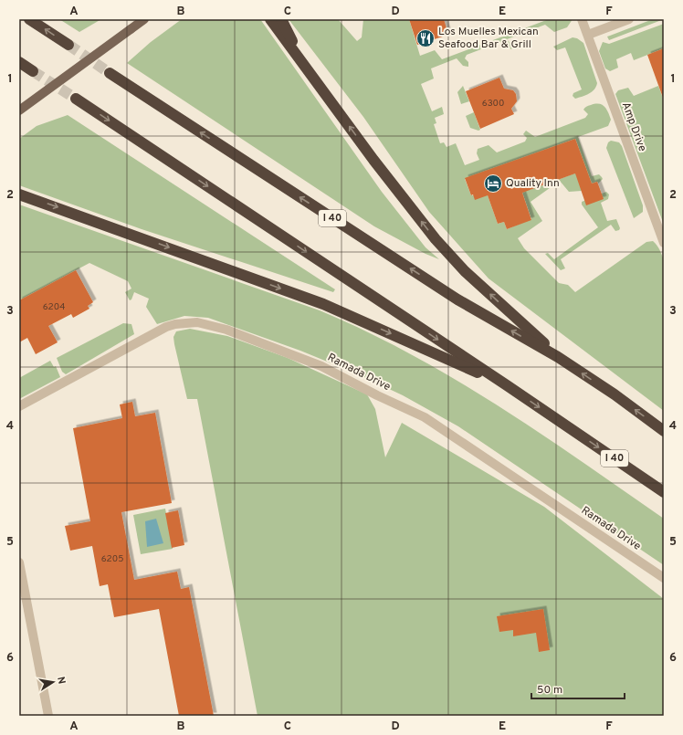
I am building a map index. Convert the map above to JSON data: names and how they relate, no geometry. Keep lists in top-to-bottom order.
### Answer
{
  "streets": {
    "highway": ["I 40"],
    "street": ["Amp Drive", "Ramada Drive"]
  },
  "places": {
    "restaurant": ["Los Muelles Mexican Seafood Bar & Grill"],
    "hotel": ["Quality Inn"]
  },
  "house_numbers": ["6300", "6204", "6205"],
  "scale_bar": "50 m",
  "north": "right",
  "grid": {
    "columns": [
      "A",
      "B",
      "C",
      "D",
      "E",
      "F"
    ],
    "rows": [
      "1",
      "2",
      "3",
      "4",
      "5",
      "6"
    ]
  }
}
